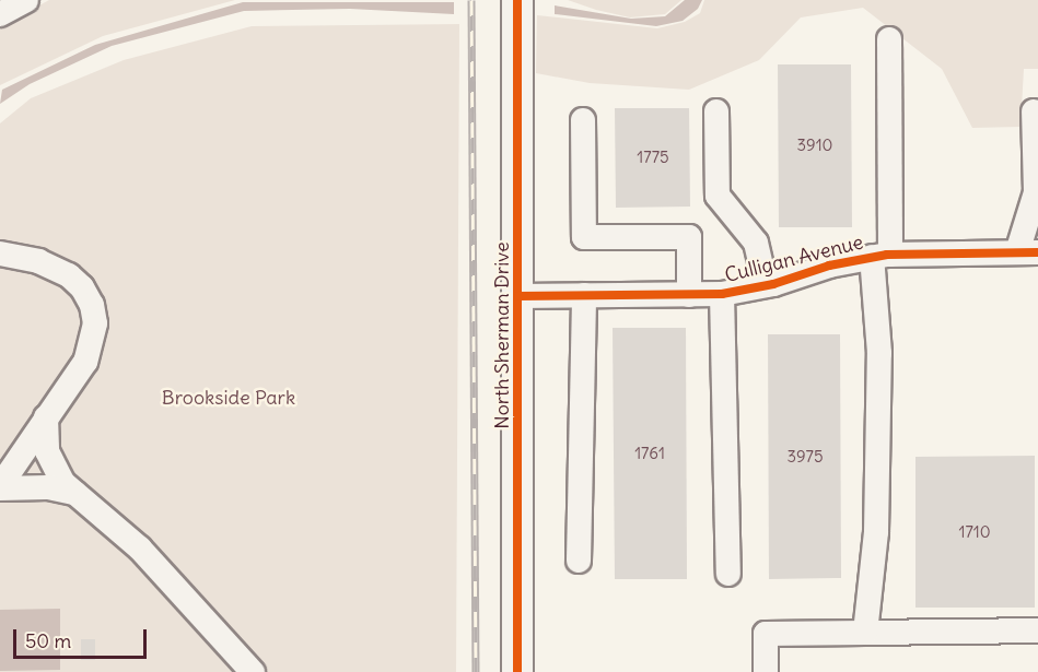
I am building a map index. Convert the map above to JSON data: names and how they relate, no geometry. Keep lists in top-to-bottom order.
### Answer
{
  "streets": {
    "main road": ["North Sherman Drive"],
    "street": ["Culligan Avenue"]
  },
  "crossings": [
    ["Culligan Avenue", "North Sherman Drive"]
  ],
  "parks": ["Brookside Park"],
  "house_numbers": [
    "3910",
    "1775",
    "1761",
    "3975",
    "1710"
  ],
  "scale_bar": "50 m"
}
